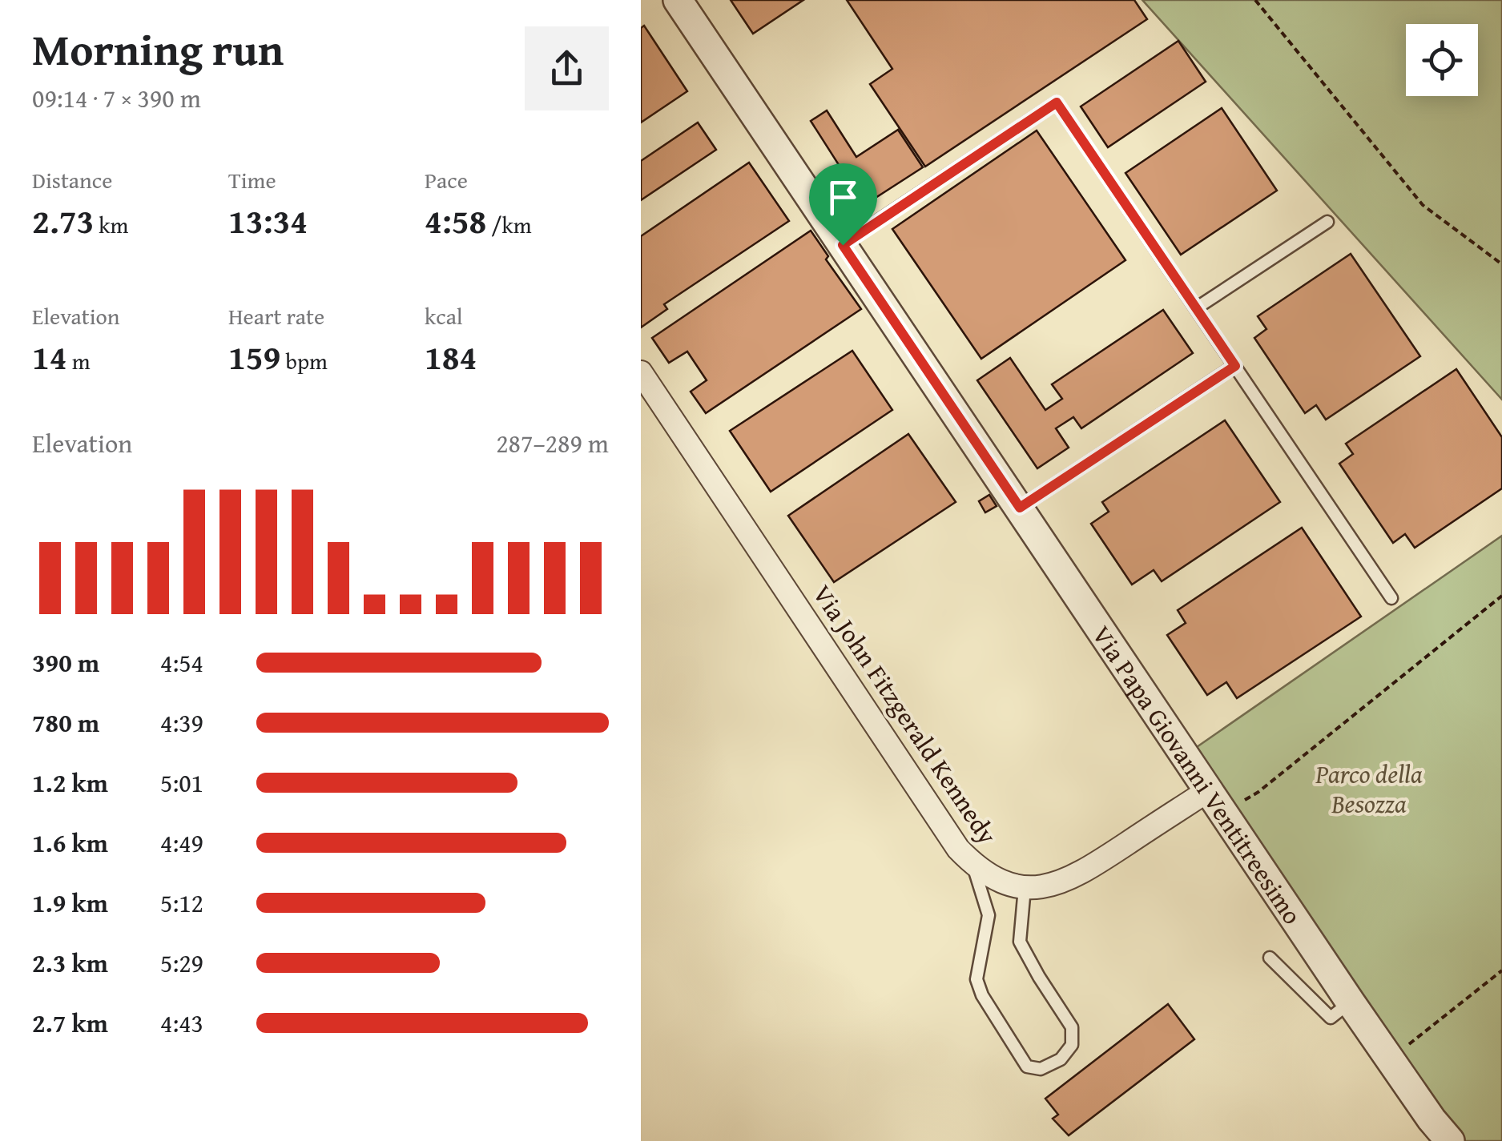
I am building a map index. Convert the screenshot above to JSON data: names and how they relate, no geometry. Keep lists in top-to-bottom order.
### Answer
{
  "streets": {
    "street": ["Via John Fitzgerald Kennedy", "Via Papa Giovanni Ventitreesimo"]
  },
  "parks": ["Parco della Besozza"],
  "page": {
    "heading": ["Morning run", "09:14 · 7 × 390 m"],
    "stats": [
      ["Distance", "2.73 km"],
      ["Time", "13:34"],
      ["Pace", "4:58 /km"],
      ["Elevation", "14 m"],
      ["Heart rate", "159 bpm"],
      ["kcal", "184"]
    ],
    "chart": ["Elevation", "287–289 m"],
    "list": [
      {
        "name": "390 m",
        "note": "4:54"
      },
      {
        "name": "780 m",
        "note": "4:39"
      },
      {
        "name": "1.2 km",
        "note": "5:01"
      },
      {
        "name": "1.6 km",
        "note": "4:49"
      },
      {
        "name": "1.9 km",
        "note": "5:12"
      },
      {
        "name": "2.3 km",
        "note": "5:29"
      },
      {
        "name": "2.7 km",
        "note": "4:43"
      }
    ]
  }
}
